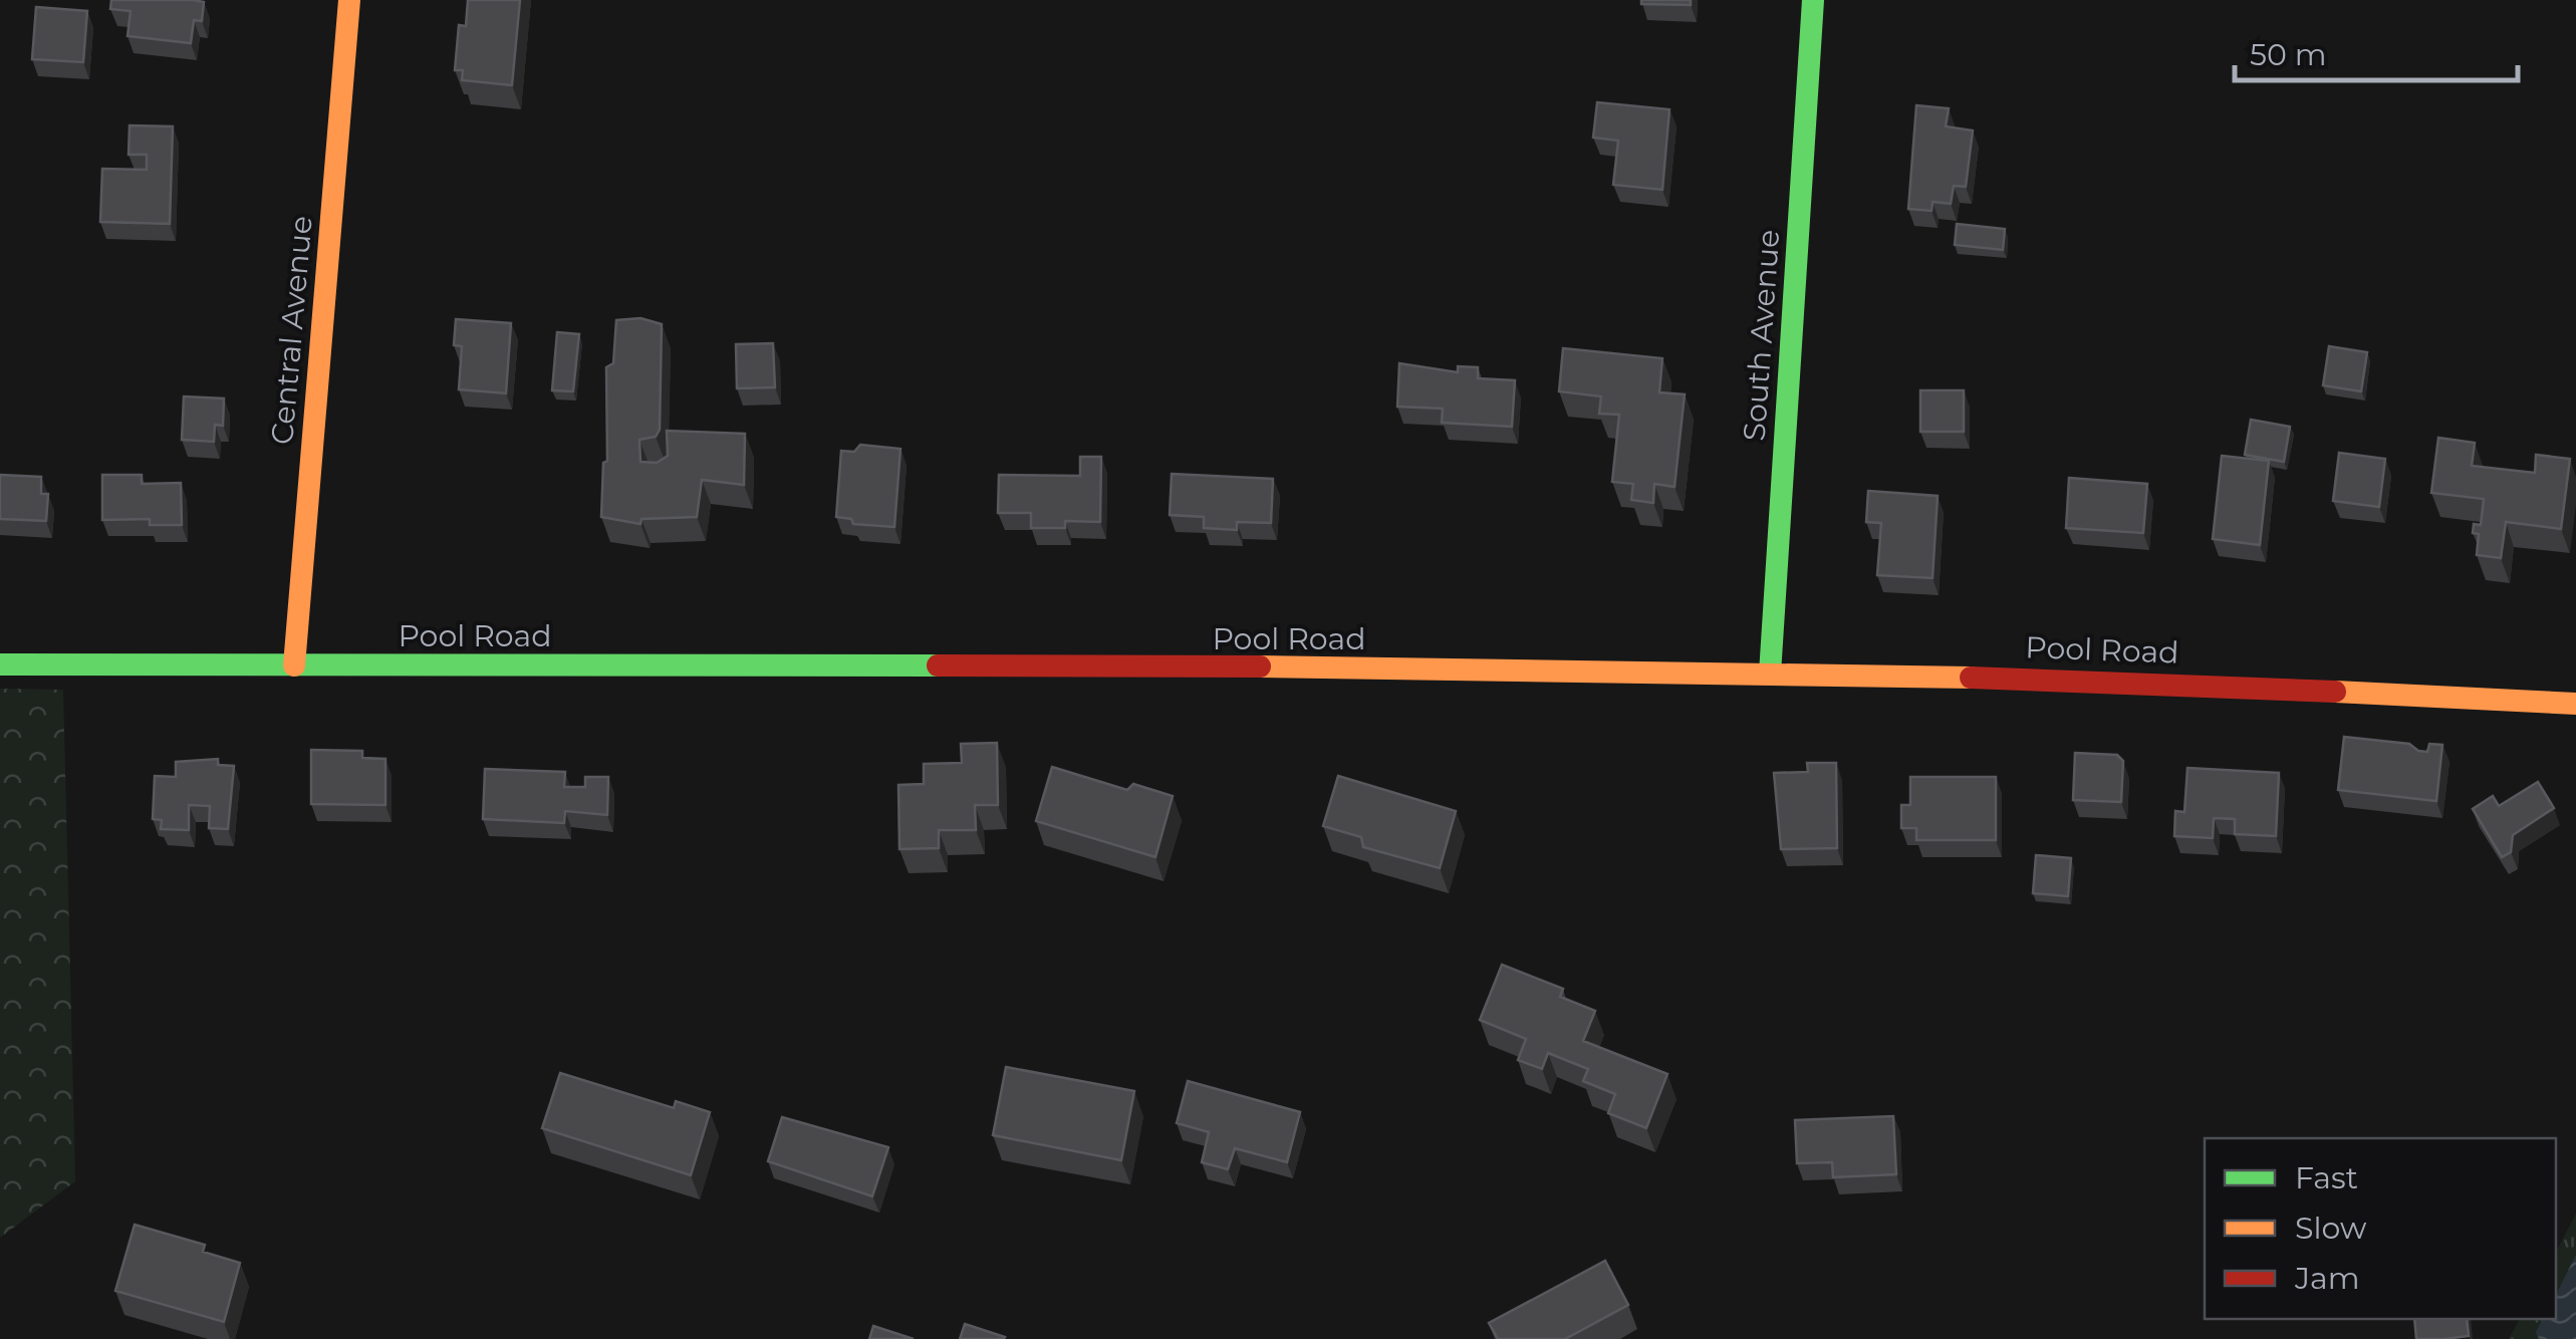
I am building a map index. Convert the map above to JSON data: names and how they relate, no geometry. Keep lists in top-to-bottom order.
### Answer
{
  "streets": {
    "street": ["Central Avenue", "South Avenue", "Pool Road"]
  },
  "crossings": [
    ["Central Avenue", "Pool Road"],
    ["South Avenue", "Pool Road"]
  ],
  "legend": ["Fast", "Slow", "Jam"],
  "scale_bar": "50 m"
}
